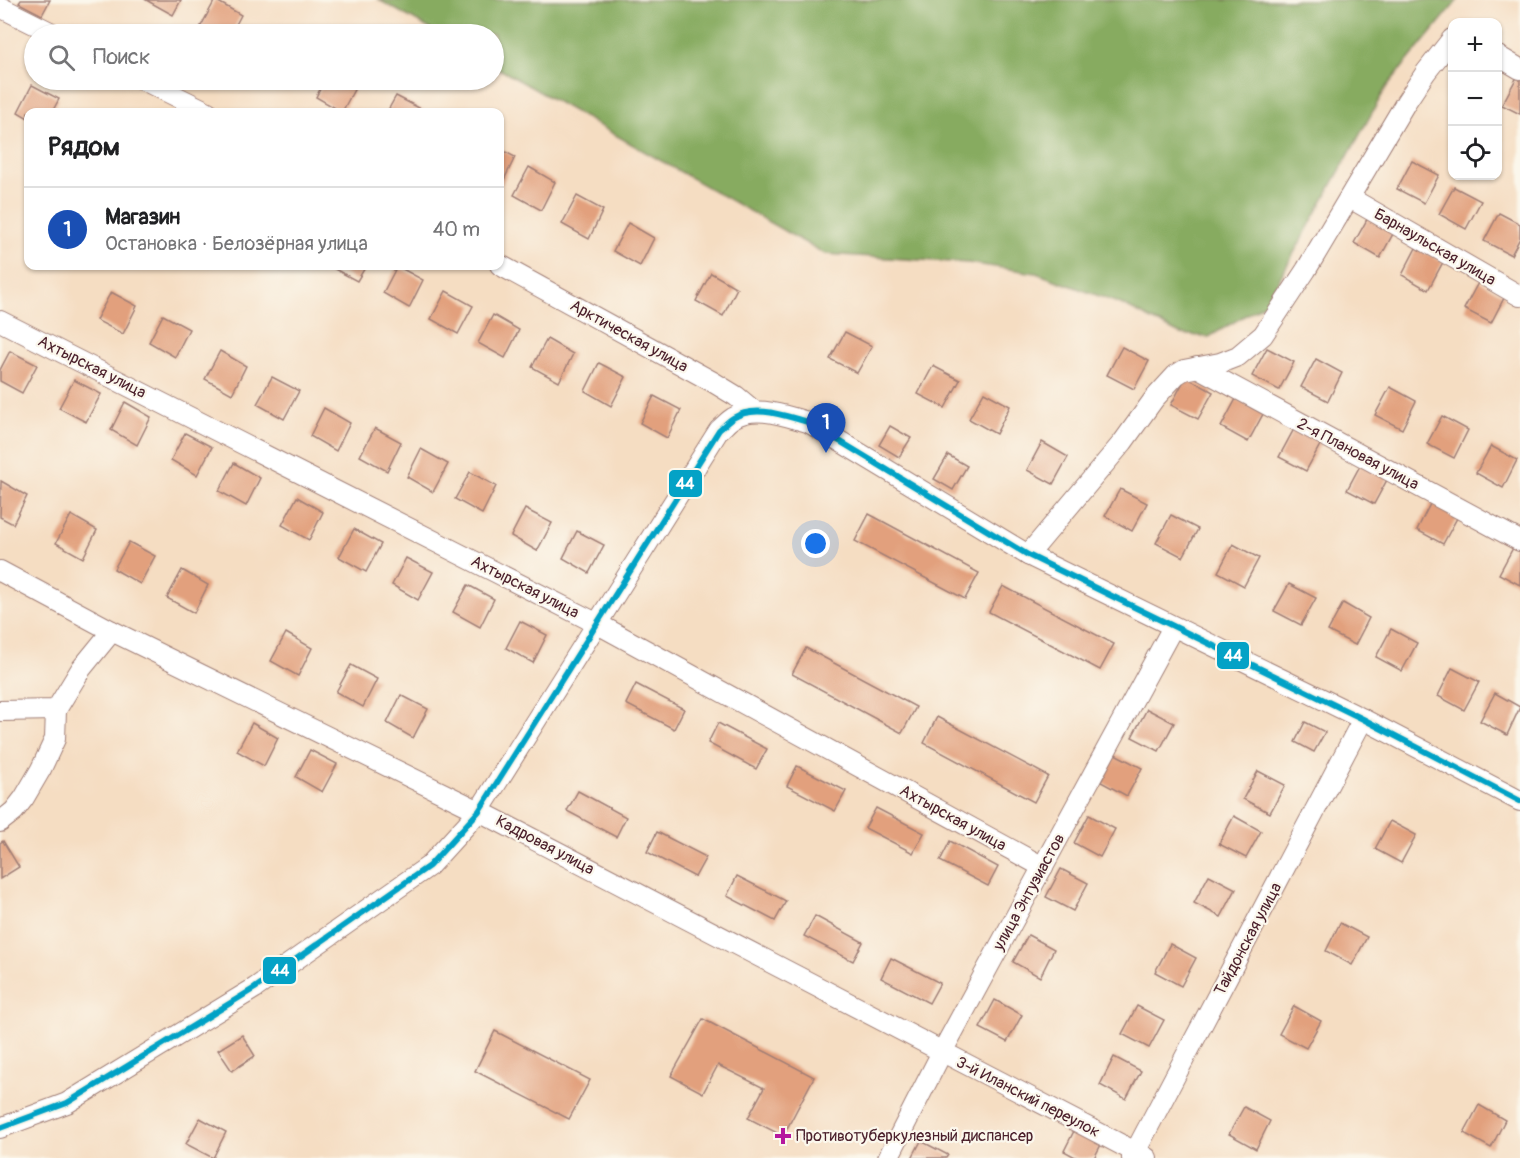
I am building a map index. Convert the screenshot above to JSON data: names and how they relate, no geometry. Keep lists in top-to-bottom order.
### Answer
{
  "streets": {
    "street": [
      "Барнаульская улица",
      "Арктическая улица",
      "Ахтырская улица",
      "2-я Плановая улица",
      "Кадровая улица",
      "улица Энтузиастов",
      "Тайдонская улица",
      "3-й Иланский переулок"
    ]
  },
  "crossings": [
    ["Ахтырская улица", "улица Энтузиастов"],
    ["Кадровая улица", "улица Энтузиастов"],
    ["Кадровая улица", "3-й Иланский переулок"],
    ["улица Энтузиастов", "3-й Иланский переулок"],
    ["Тайдонская улица", "3-й Иланский переулок"]
  ],
  "places": {
    "health": ["Противотуберкулезный диспансер"]
  },
  "lines": ["transit line 44"],
  "page": {
    "map_buttons": ["+", "−"],
    "search": "Поиск",
    "heading": "Рядом",
    "list": [
      {
        "mark": "1",
        "name": "Магазин",
        "note": "Остановка · Белозёрная улица",
        "value": "40 m"
      }
    ],
    "pins": "1"
  }
}
